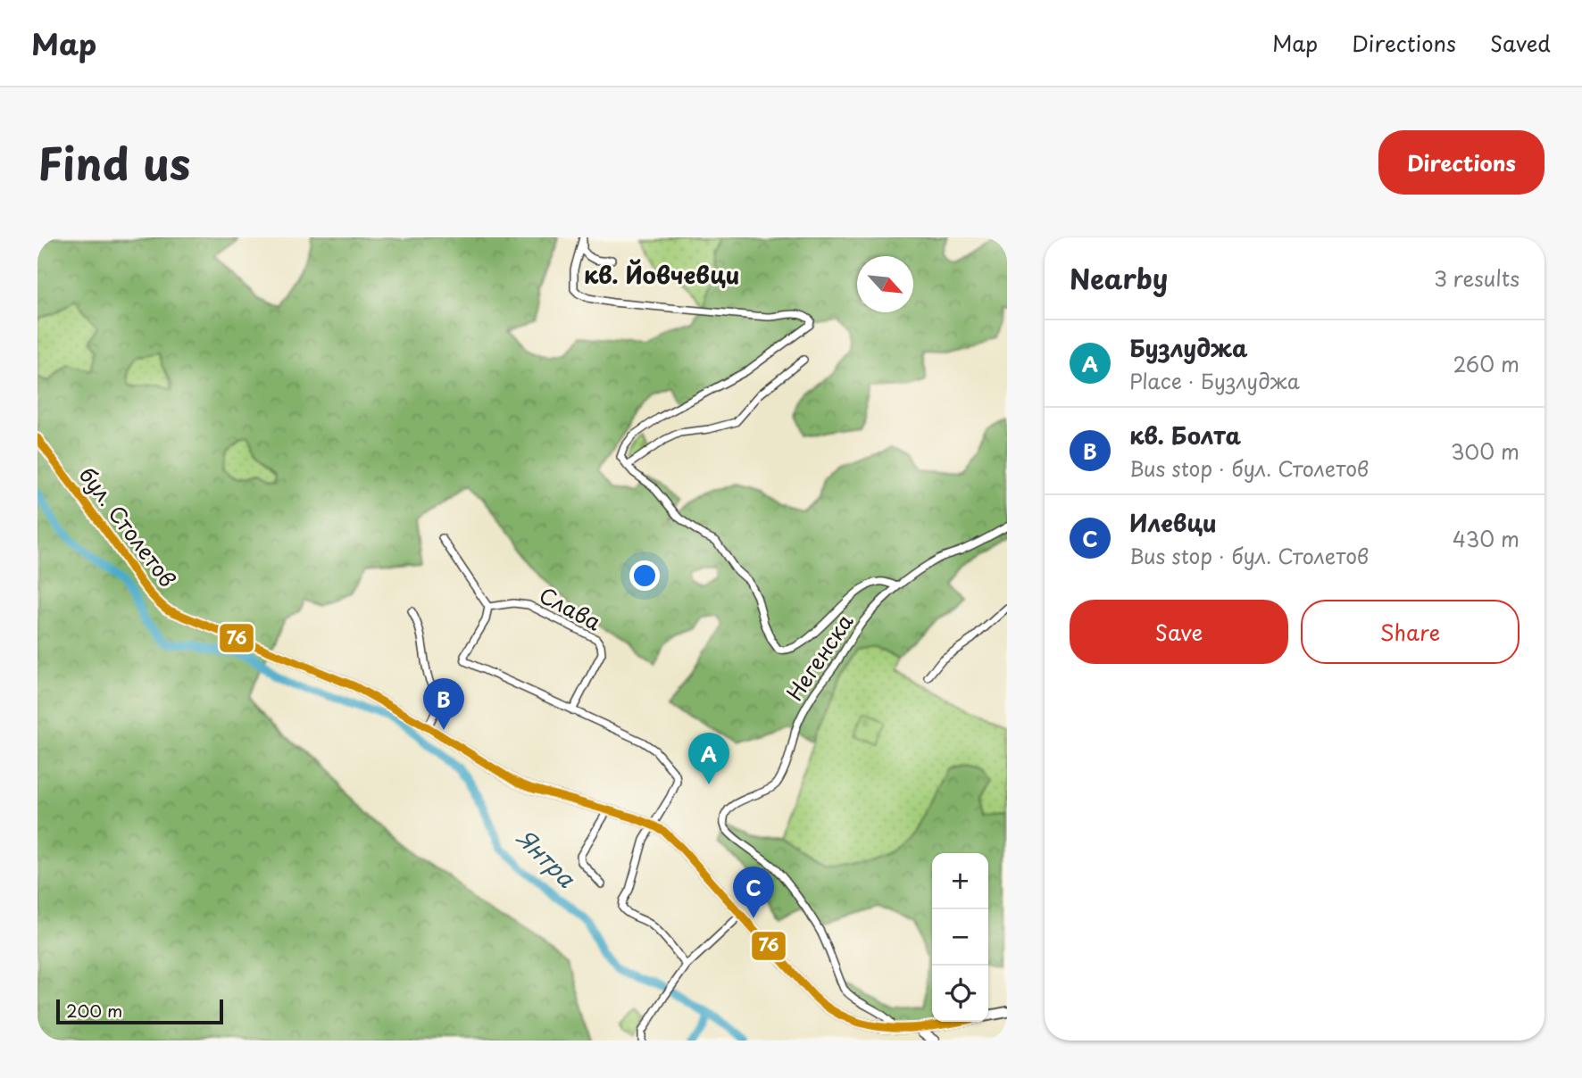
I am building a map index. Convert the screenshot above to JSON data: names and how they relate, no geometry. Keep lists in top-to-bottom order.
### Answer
{
  "streets": {
    "main road": ["бул. Столетов"],
    "street": ["Слава", "Негенска"]
  },
  "crossings": [
    ["бул. Столетов", "Негенска"]
  ],
  "districts": ["кв. Йовчевци"],
  "water": ["Янтра"],
  "lines": ["transit line 76"],
  "scale_bar": "200 m",
  "north": "bottom right",
  "page": {
    "header": "Map",
    "nav": ["Map", "Directions", "Saved"],
    "title": "Find us",
    "buttons": [
      "Directions",
      ["Save", "Share"]
    ],
    "heading": ["Nearby", "3 results"],
    "list": [
      {
        "mark": "A",
        "name": "Бузлуджа",
        "note": "Place · Бузлуджа",
        "value": "260 m"
      },
      {
        "mark": "B",
        "name": "кв. Болта",
        "note": "Bus stop · бул. Столетов",
        "value": "300 m"
      },
      {
        "mark": "C",
        "name": "Илевци",
        "note": "Bus stop · бул. Столетов",
        "value": "430 m"
      }
    ],
    "pins": ["B", "A", "C"],
    "map_buttons": ["+", "−"],
    "scale": "200 m"
  }
}
